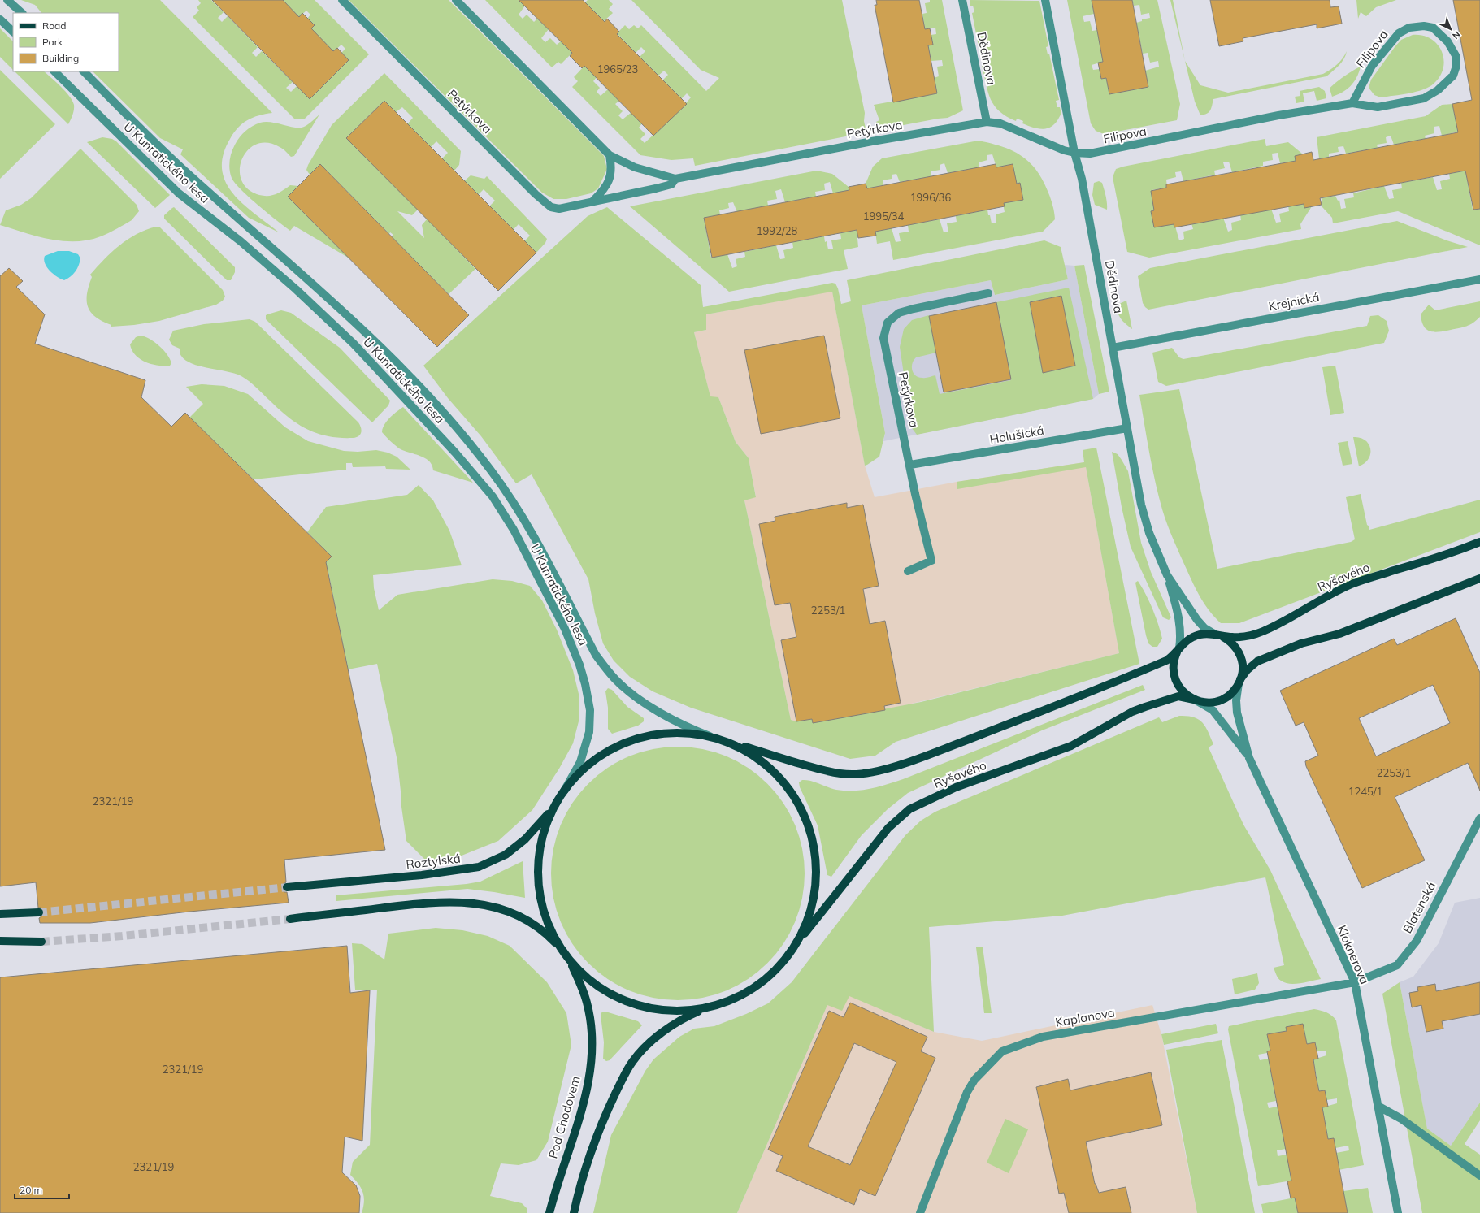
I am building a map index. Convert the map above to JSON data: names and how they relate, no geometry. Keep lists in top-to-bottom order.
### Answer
{
  "streets": {
    "main road": ["Ryšavého", "Roztylská", "Pod Chodovem"],
    "street": [
      "Filipova",
      "Dědinova",
      "Petýrkova",
      "U Kunratického lesa",
      "Krejnická",
      "Holušická",
      "Blatenská",
      "Kloknerova",
      "Kaplanova"
    ]
  },
  "crossings": [
    ["Filipova", "Dědinova"],
    ["Filipova", "Petýrkova"],
    ["Dědinova", "Petýrkova"],
    ["Dědinova", "Krejnická"],
    ["Dědinova", "Holušická"],
    ["Dědinova", "Ryšavého"],
    ["Dědinova", "Kloknerova"],
    ["Petýrkova", "Holušická"],
    ["Ryšavého", "Kloknerova"],
    ["Blatenská", "Kloknerova"],
    ["Blatenská", "Kaplanova"],
    ["Kloknerova", "Kaplanova"]
  ],
  "house_numbers": [
    "1965/23",
    "1996/36",
    "1995/34",
    "1992/28",
    "2253/1",
    "2253/1",
    "1245/1",
    "2321/19",
    "2321/19",
    "2321/19"
  ],
  "legend": ["Road", "Park", "Building"],
  "scale_bar": "20 m",
  "north": "bottom right"
}
